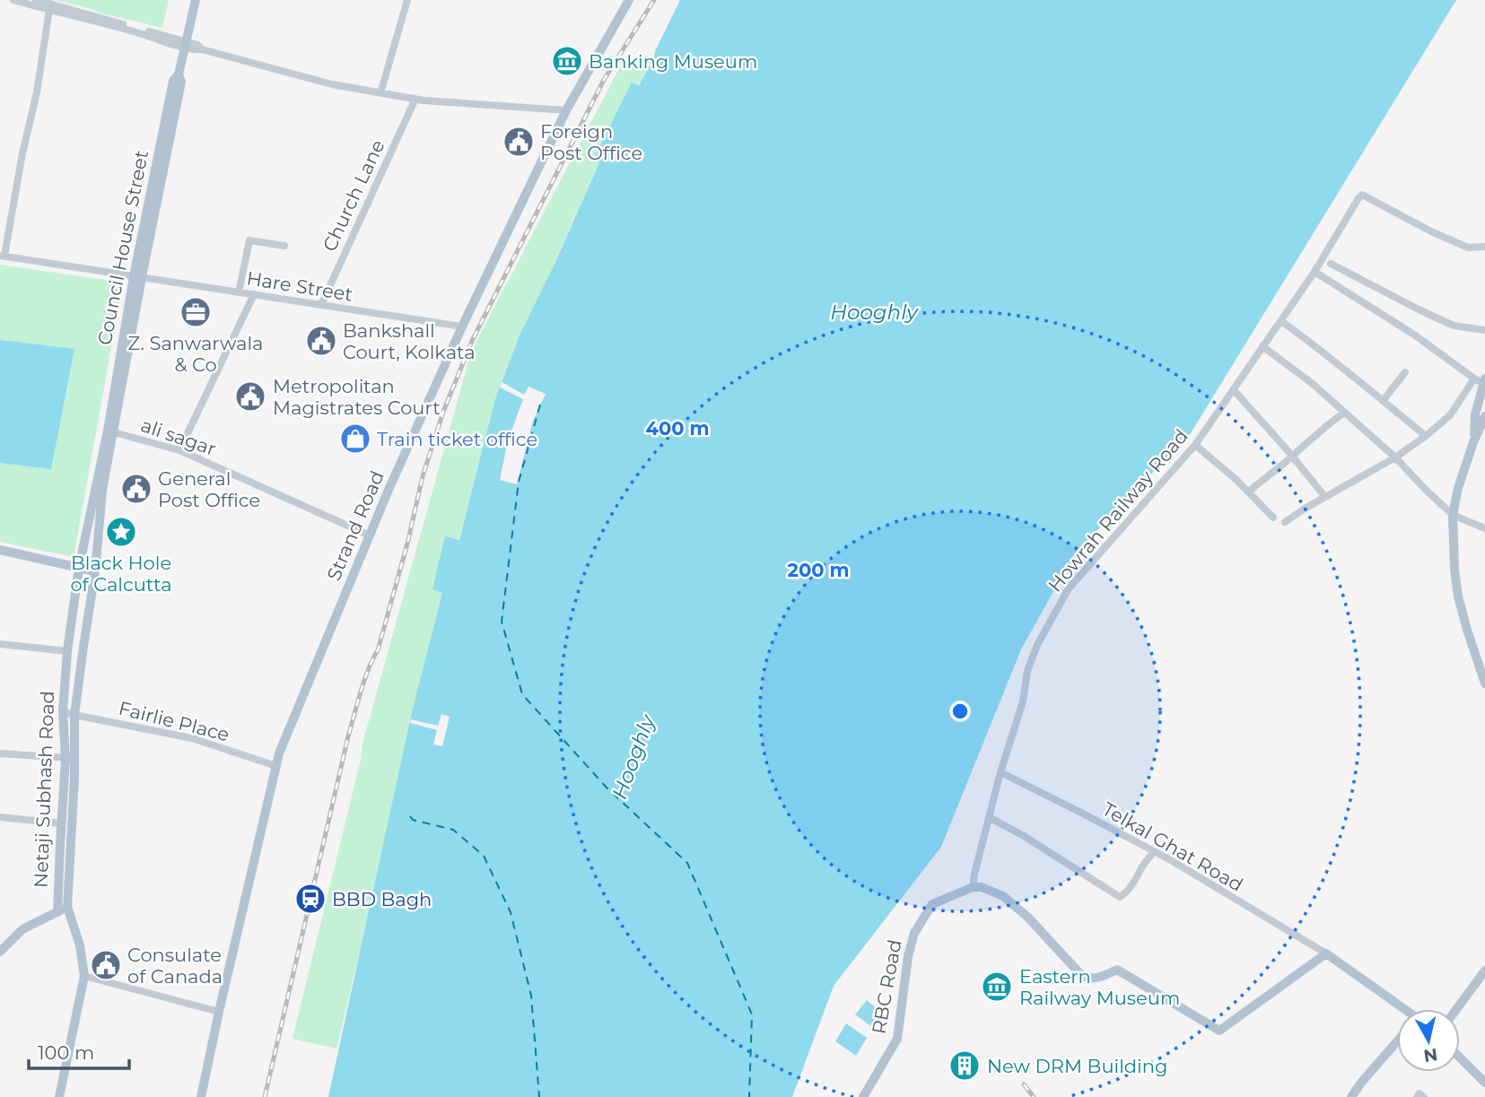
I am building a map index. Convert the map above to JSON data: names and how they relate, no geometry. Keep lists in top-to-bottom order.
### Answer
{
  "streets": {
    "main road": [
      "Council House Street",
      "Strand Road",
      "Netaji Subhash Road",
      "RBC Road"
    ],
    "street": [
      "Church Lane",
      "Hare Street",
      "ali sagar",
      "Howrah Railway Road",
      "Fairlie Place",
      "Telkal Ghat Road"
    ]
  },
  "crossings": [
    ["Church Lane", "Hare Street"],
    ["Council House Street", "Hare Street"],
    ["Council House Street", "ali sagar"],
    ["Council House Street", "Netaji Subhash Road"],
    ["Hare Street", "Strand Road"],
    ["ali sagar", "Strand Road"],
    ["ali sagar", "Netaji Subhash Road"],
    ["Howrah Railway Road", "Telkal Ghat Road"],
    ["Howrah Railway Road", "RBC Road"],
    ["Strand Road", "Fairlie Place"],
    ["Fairlie Place", "Netaji Subhash Road"]
  ],
  "water": ["Hooghly"],
  "places": {
    "museum": ["Banking Museum", "Eastern Railway Museum"],
    "public building": [
      "Foreign Post Office",
      "Bankshall Court, Kolkata",
      "Metropolitan Magistrates Court",
      "General Post Office",
      "Consulate of Canada"
    ],
    "office": ["Z. Sanwarwala & Co"],
    "shop": ["Train ticket office"],
    "place": ["Black Hole of Calcutta"],
    "station": ["BBD Bagh"],
    "building": ["New DRM Building"]
  },
  "scale_bar": "100 m",
  "north": "bottom",
  "rings": ["400 m", "200 m"]
}
